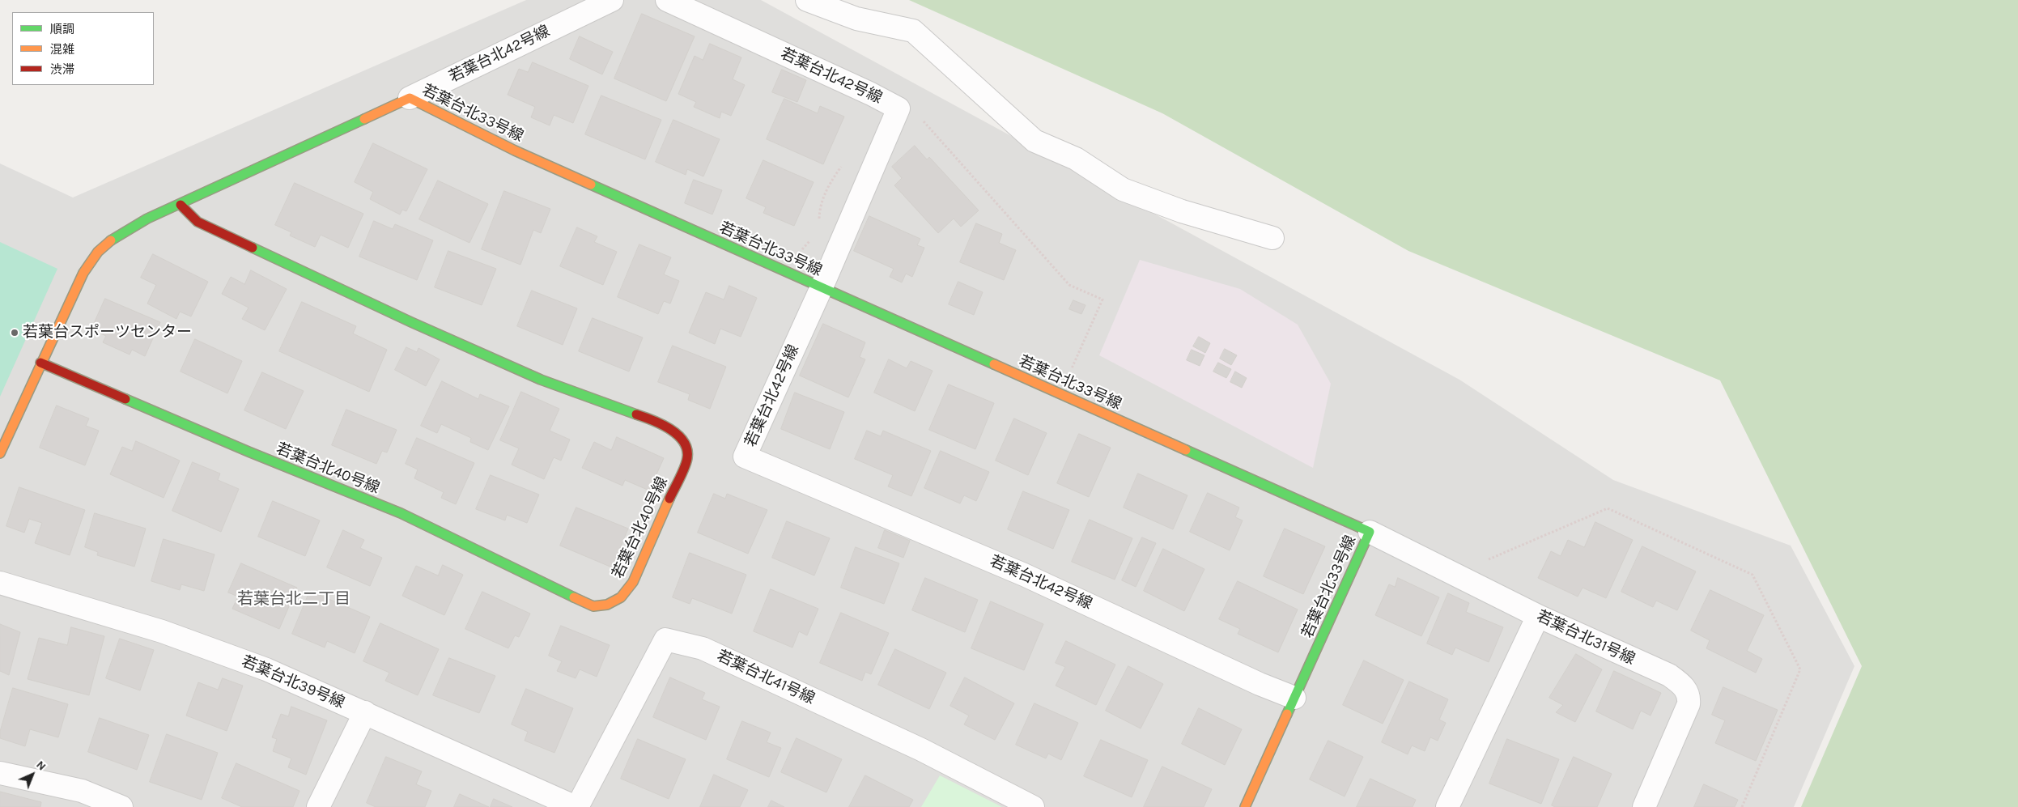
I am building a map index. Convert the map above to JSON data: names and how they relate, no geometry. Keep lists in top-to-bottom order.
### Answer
{
  "streets": {
    "street": [
      "若葉台北42号線",
      "若葉台北33号線",
      "若葉台北40号線",
      "若葉台北31号線",
      "若葉台北41号線",
      "若葉台北39号線"
    ]
  },
  "crossings": [
    ["若葉台北42号線", "若葉台北33号線"],
    ["若葉台北33号線", "若葉台北40号線"],
    ["若葉台北33号線", "若葉台北31号線"],
    ["若葉台北41号線", "若葉台北39号線"]
  ],
  "districts": ["若葉台北二丁目"],
  "places": ["若葉台スポーツセンター"],
  "legend": ["順調", "混雑", "渋滞"],
  "north": "top right"
}
